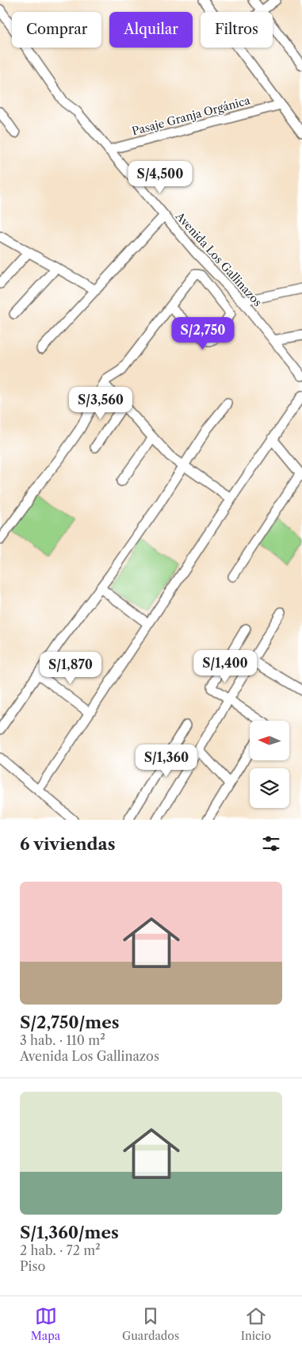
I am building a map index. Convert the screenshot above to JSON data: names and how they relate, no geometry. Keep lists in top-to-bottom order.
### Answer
{
  "streets": {
    "street": ["Pasaje Granja Orgánica", "Avenida Los Gallinazos"]
  },
  "crossings": [
    ["Pasaje Granja Orgánica", "Avenida Los Gallinazos"]
  ],
  "north": "left",
  "page": {
    "chip": ["Comprar", "Alquilar", "Filtros"],
    "price": [
      "S/4,500",
      "S/2,750",
      "S/3,560",
      "S/1,400",
      "S/1,870",
      "S/1,360"
    ],
    "heading": "6 viviendas",
    "list": [
      {
        "name": "S/2,750/mes",
        "note": "3 hab. · 110 m² · Avenida Los Gallinazos"
      },
      {
        "name": "S/1,360/mes",
        "note": "2 hab. · 72 m² · Piso"
      }
    ],
    "tabs": ["Mapa", "Guardados", "Inicio"]
  }
}
